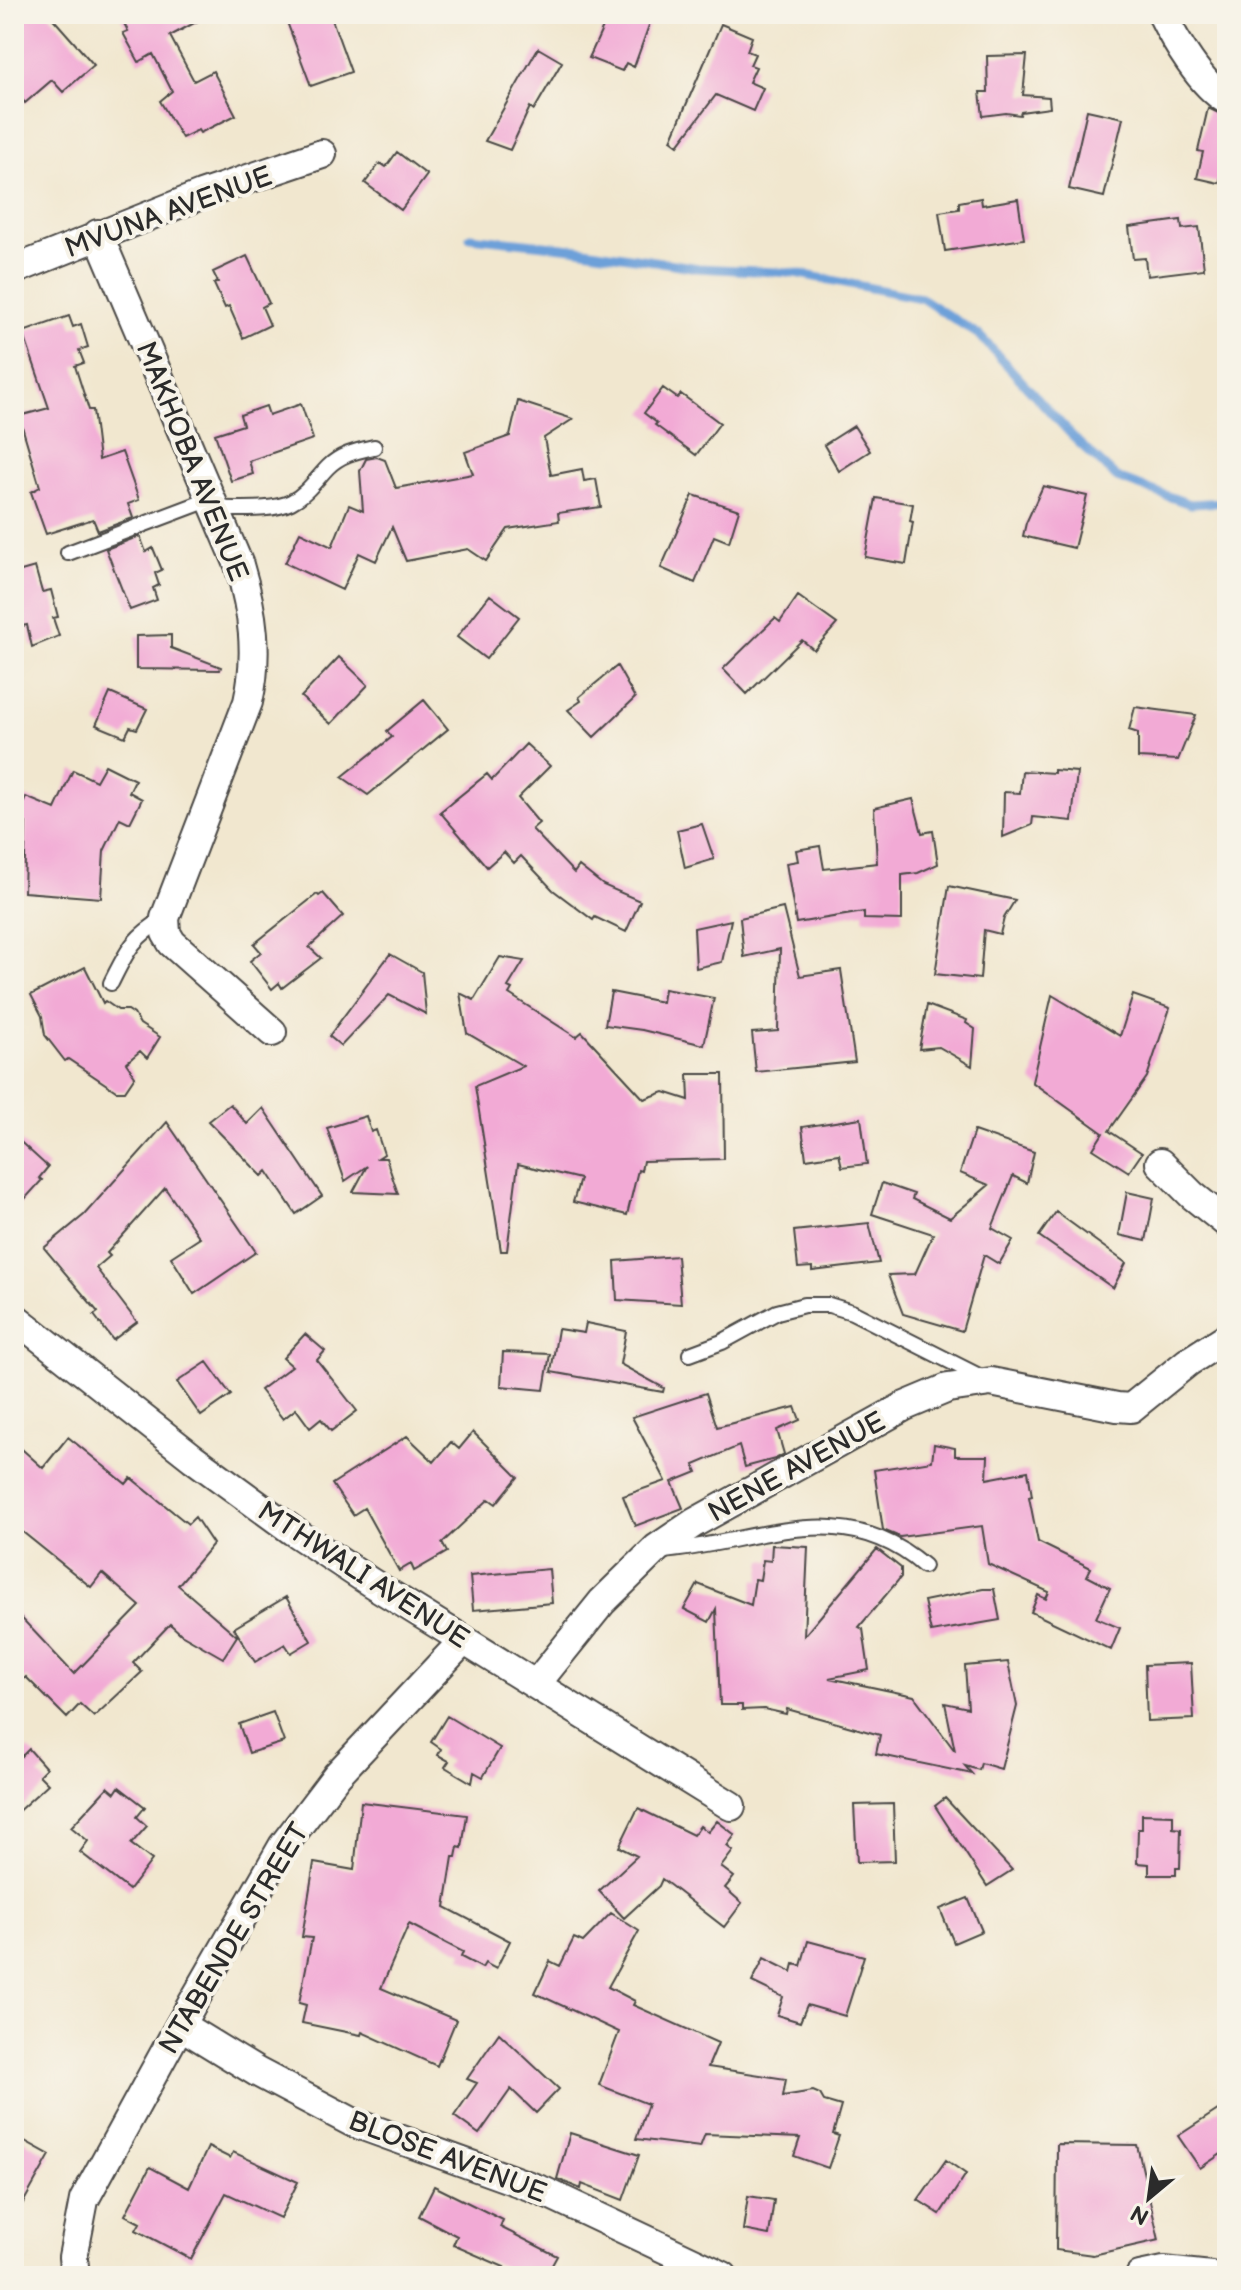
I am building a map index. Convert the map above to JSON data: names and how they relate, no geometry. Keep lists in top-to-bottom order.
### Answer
{
  "streets": {
    "street": [
      "MVUNA AVENUE",
      "MAKHOBA AVENUE",
      "NENE AVENUE",
      "MTHWALI AVENUE",
      "NTABENDE STREET",
      "BLOSE AVENUE"
    ]
  },
  "crossings": [
    ["MVUNA AVENUE", "MAKHOBA AVENUE"],
    ["NENE AVENUE", "MTHWALI AVENUE"],
    ["MTHWALI AVENUE", "NTABENDE STREET"],
    ["NTABENDE STREET", "BLOSE AVENUE"]
  ],
  "north": "bottom left"
}
